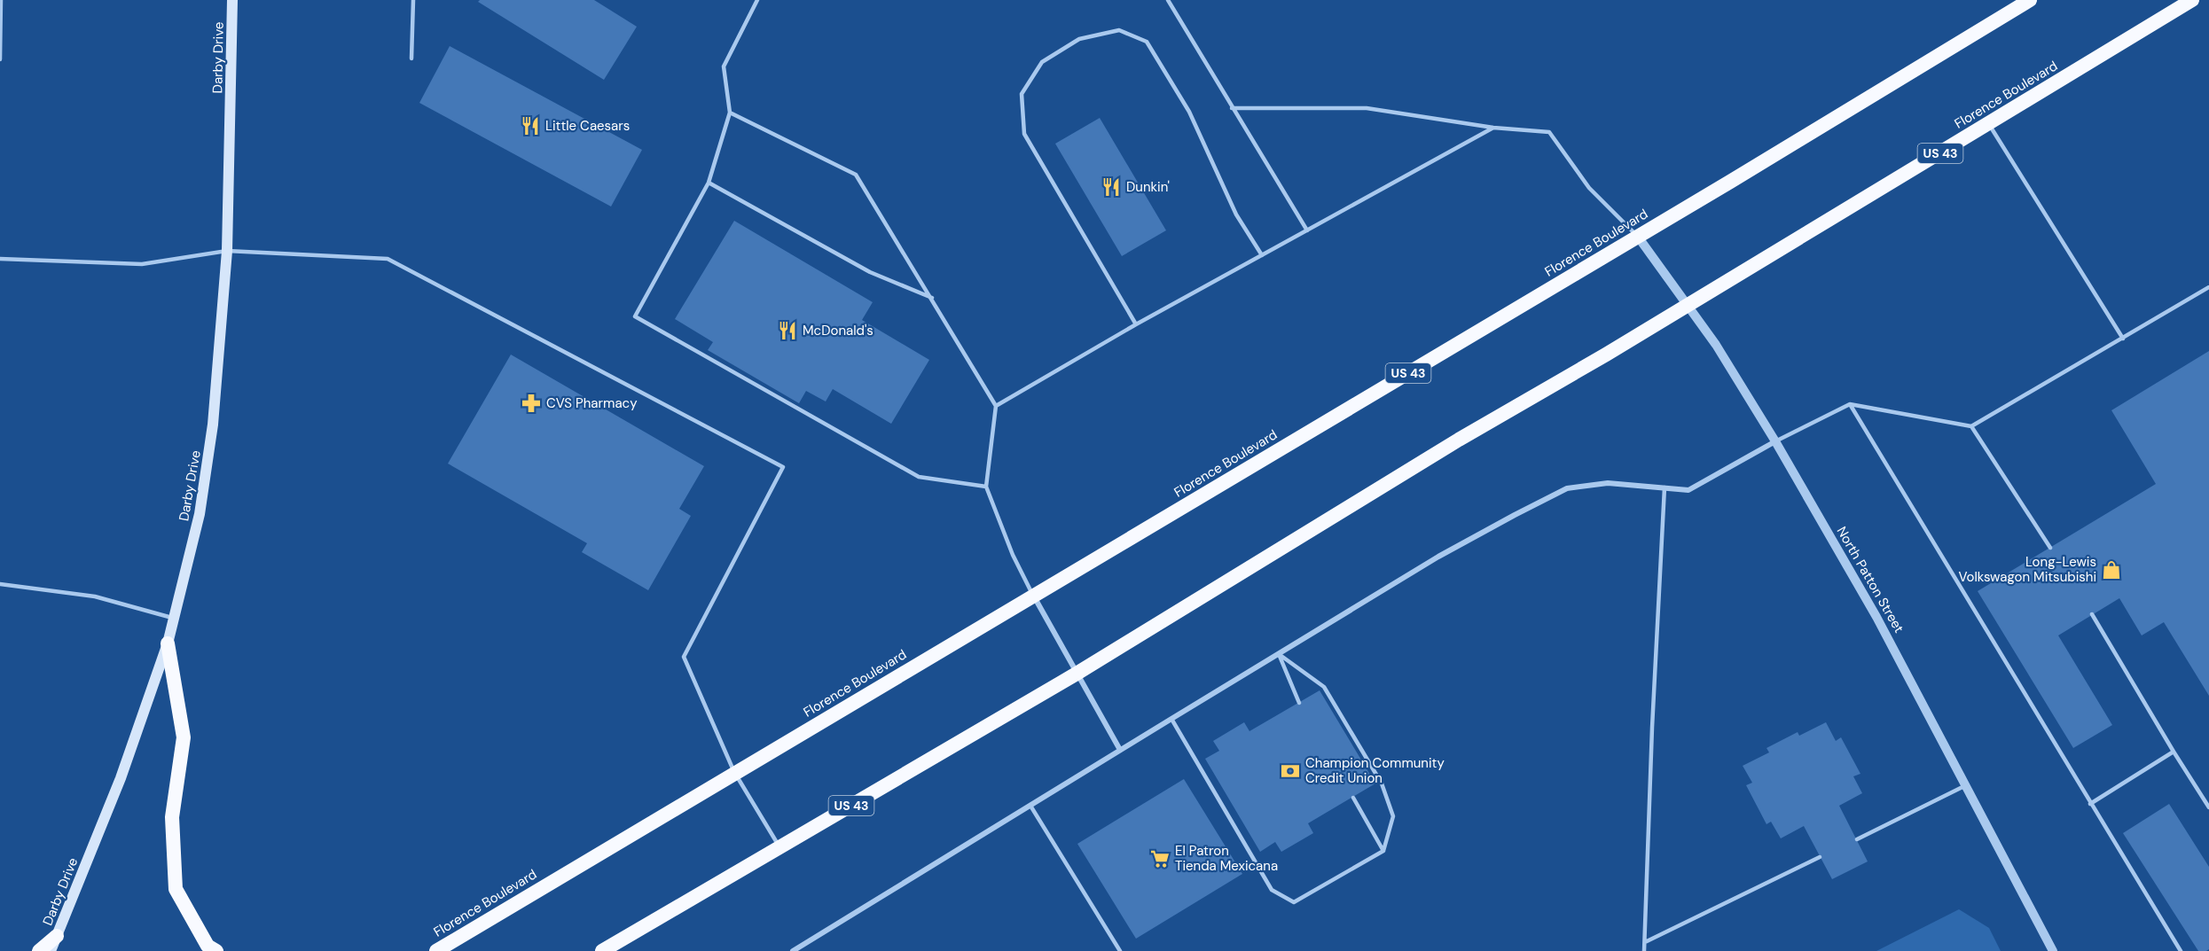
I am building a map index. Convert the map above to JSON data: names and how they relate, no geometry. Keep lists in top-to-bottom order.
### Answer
{
  "streets": {
    "highway": ["Florence Boulevard", "US 43"],
    "main road": ["Darby Drive"],
    "street": ["North Patton Street"]
  },
  "crossings": [
    ["Florence Boulevard", "North Patton Street"]
  ],
  "places": {
    "restaurant": ["Little Caesars", "Dunkin'", "McDonald's"],
    "pharmacy": ["CVS Pharmacy"],
    "shop": ["Long-Lewis Volkswagon Mitsubishi"],
    "bank": ["Champion Community Credit Union"],
    "supermarket": ["El Patron Tienda Mexicana"]
  }
}
